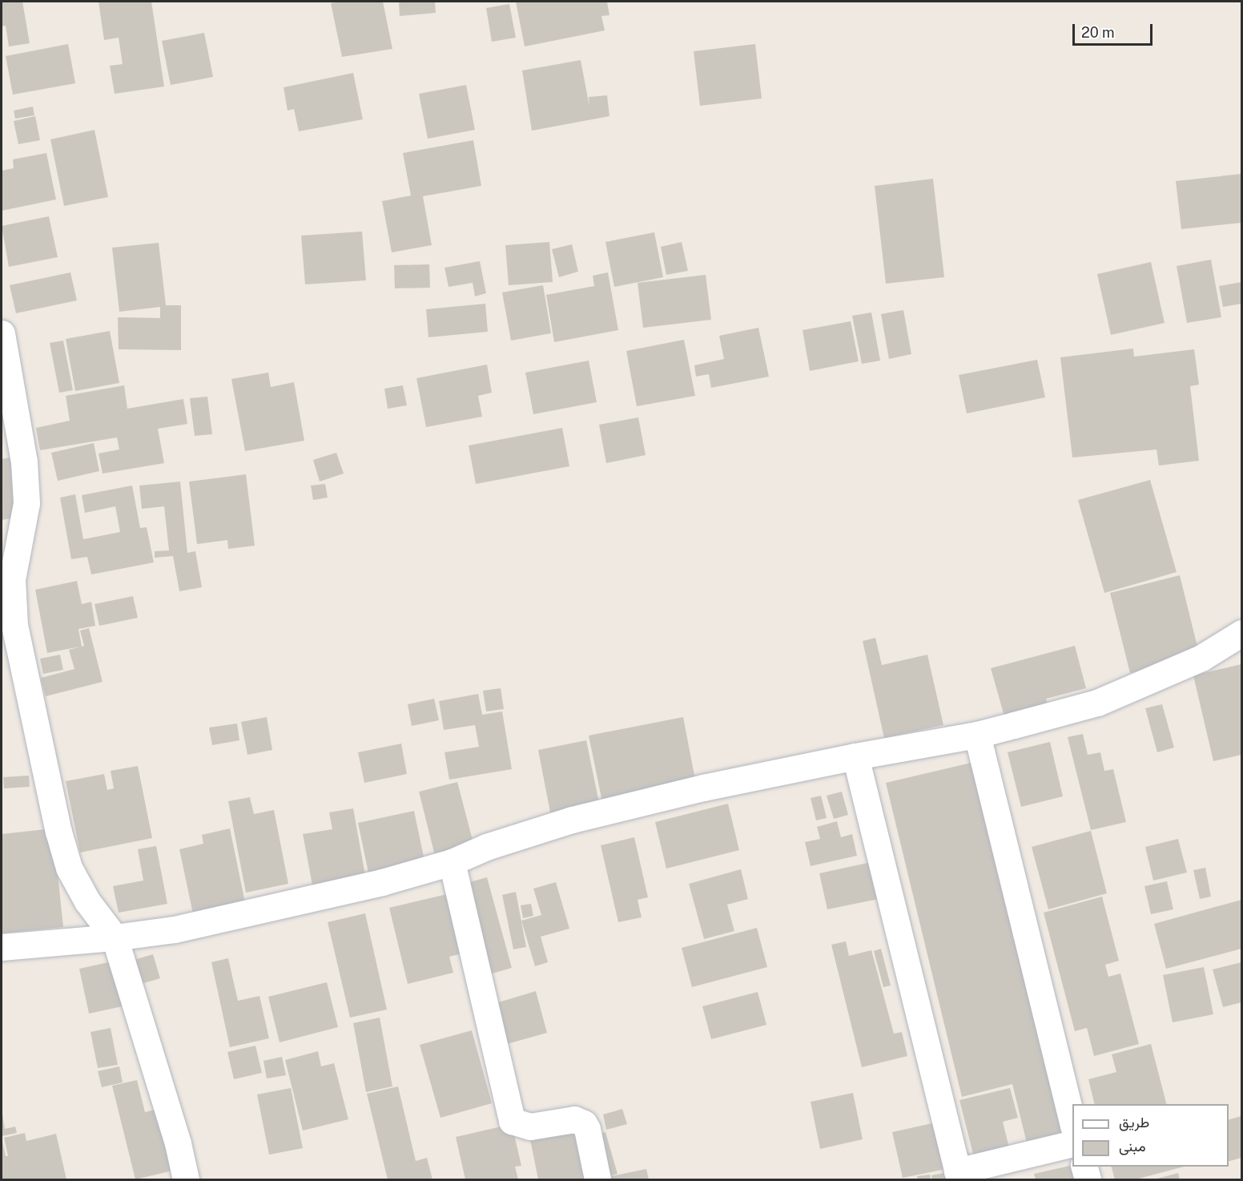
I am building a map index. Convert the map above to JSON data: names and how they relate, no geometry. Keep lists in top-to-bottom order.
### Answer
{
  "legend": ["طريق", "مبنى"],
  "scale_bar": "20 m"
}
